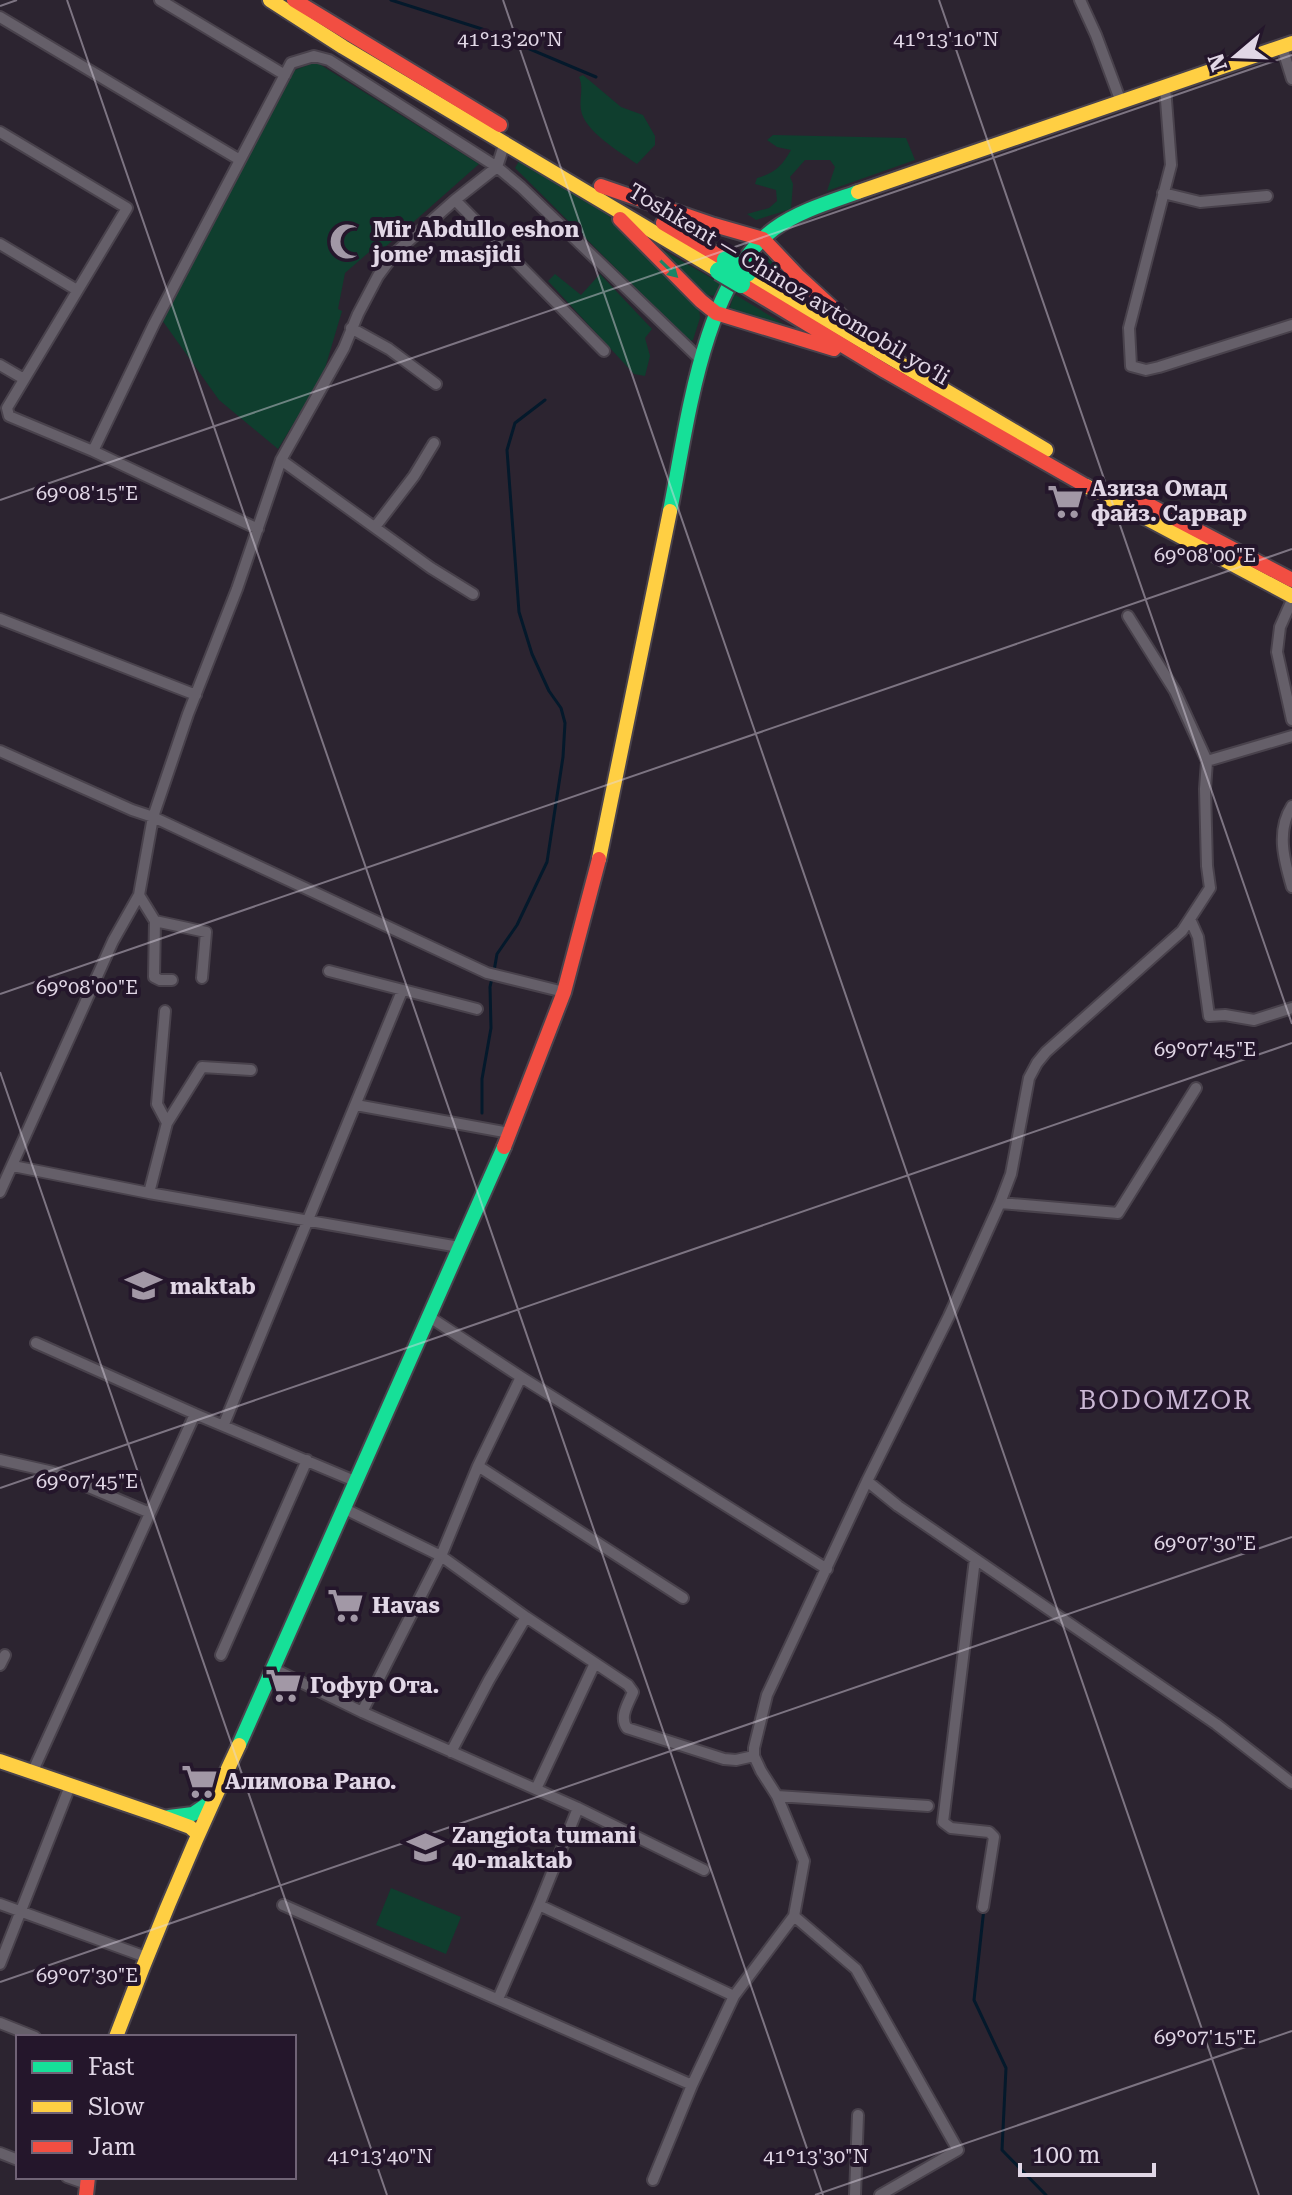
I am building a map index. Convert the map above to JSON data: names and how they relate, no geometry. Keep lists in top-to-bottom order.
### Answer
{
  "streets": {
    "main road": ["Toshkent — Chinoz avtomobil yoʻli"]
  },
  "districts": ["BODOMZOR"],
  "places": {
    "mosque": ["Mir Abdullo eshon jome’ masjidi"],
    "supermarket": [
      "Азиза Омад файз. Сарвар",
      "Havas",
      "Гофур Ота.",
      "Алимова Рано."
    ],
    "school or university": ["maktab", "Zangiota tumani 40-maktab"]
  },
  "legend": ["Fast", "Slow", "Jam"],
  "scale_bar": "100 m",
  "north": "left",
  "coordinates": [
    "41°13'10\"N",
    "41°13'20\"N",
    "69°08'15\"E",
    "69°08'00\"E",
    "69°07'45\"E",
    "69°07'30\"E",
    "69°07'15\"E",
    "41°13'40\"N",
    "41°13'30\"N"
  ]
}
